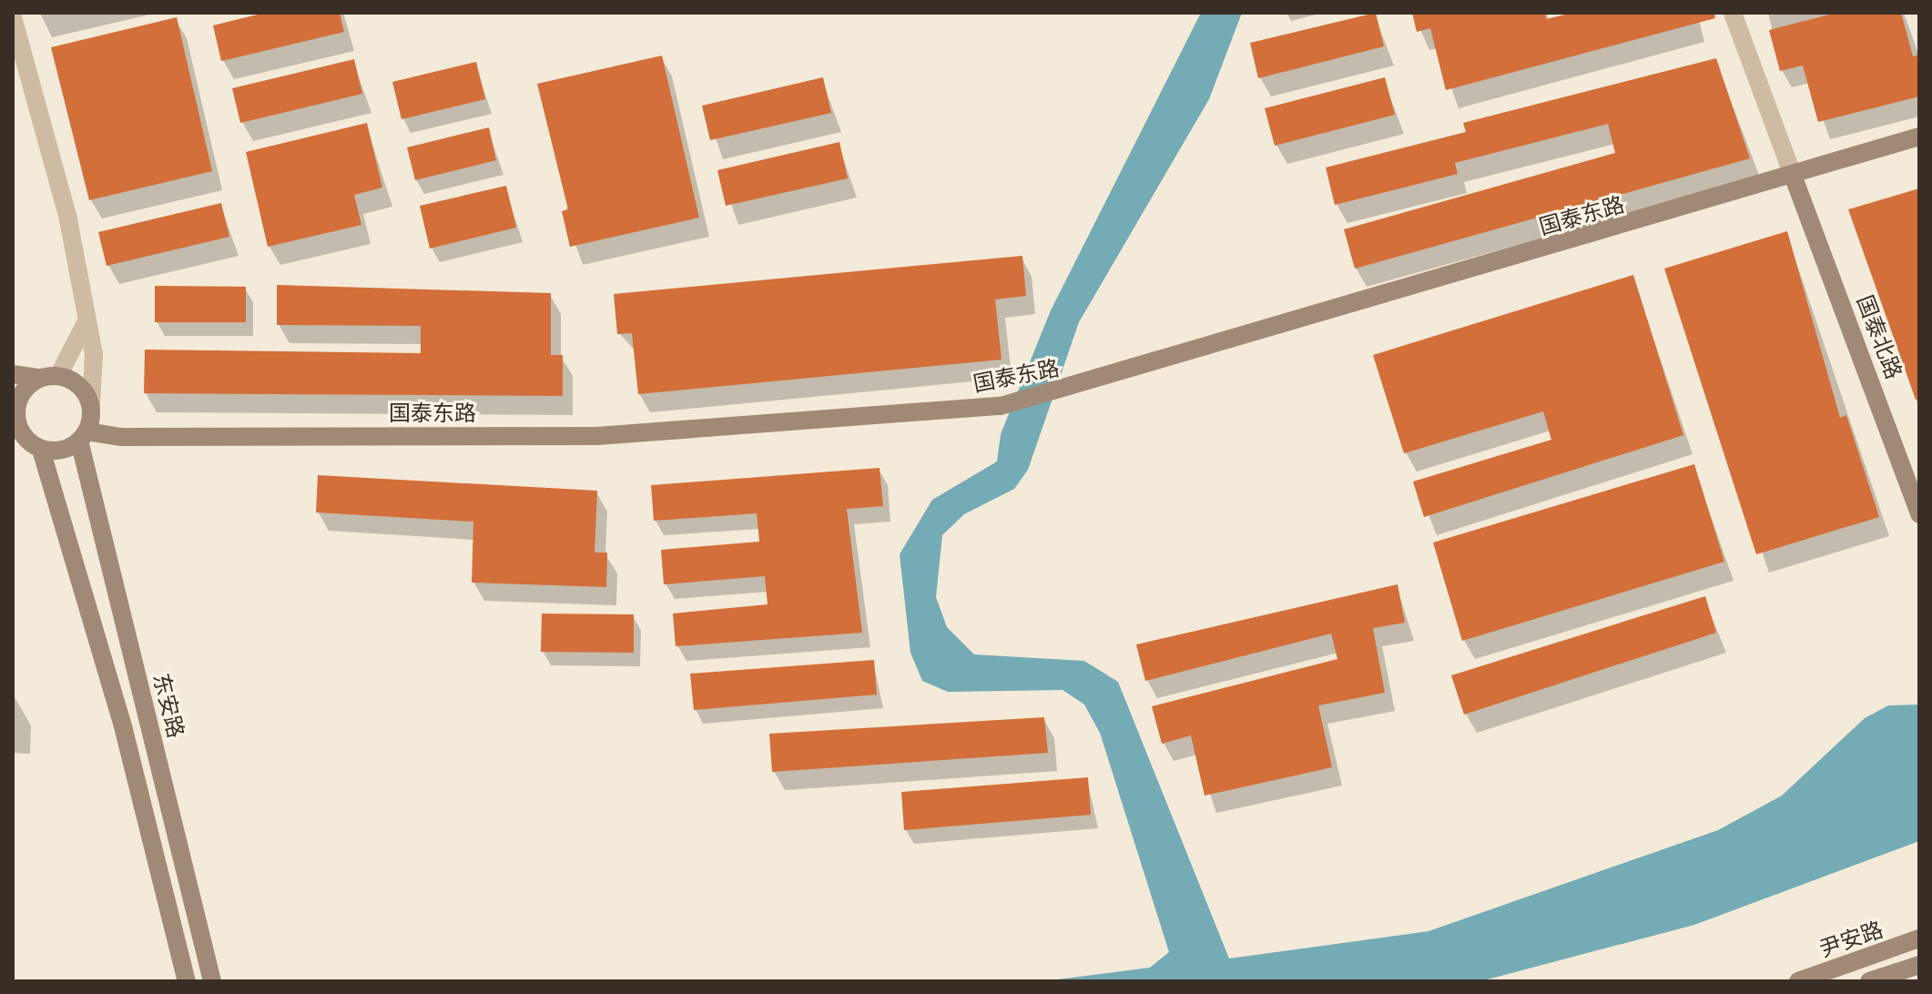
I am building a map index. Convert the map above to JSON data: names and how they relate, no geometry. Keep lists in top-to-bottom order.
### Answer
{
  "streets": {
    "street": [
      "国泰东路",
      "国泰北路",
      "东安路",
      "尹安路"
    ]
  },
  "crossings": [
    ["国泰东路", "国泰北路"],
    ["国泰东路", "东安路"]
  ]
}
